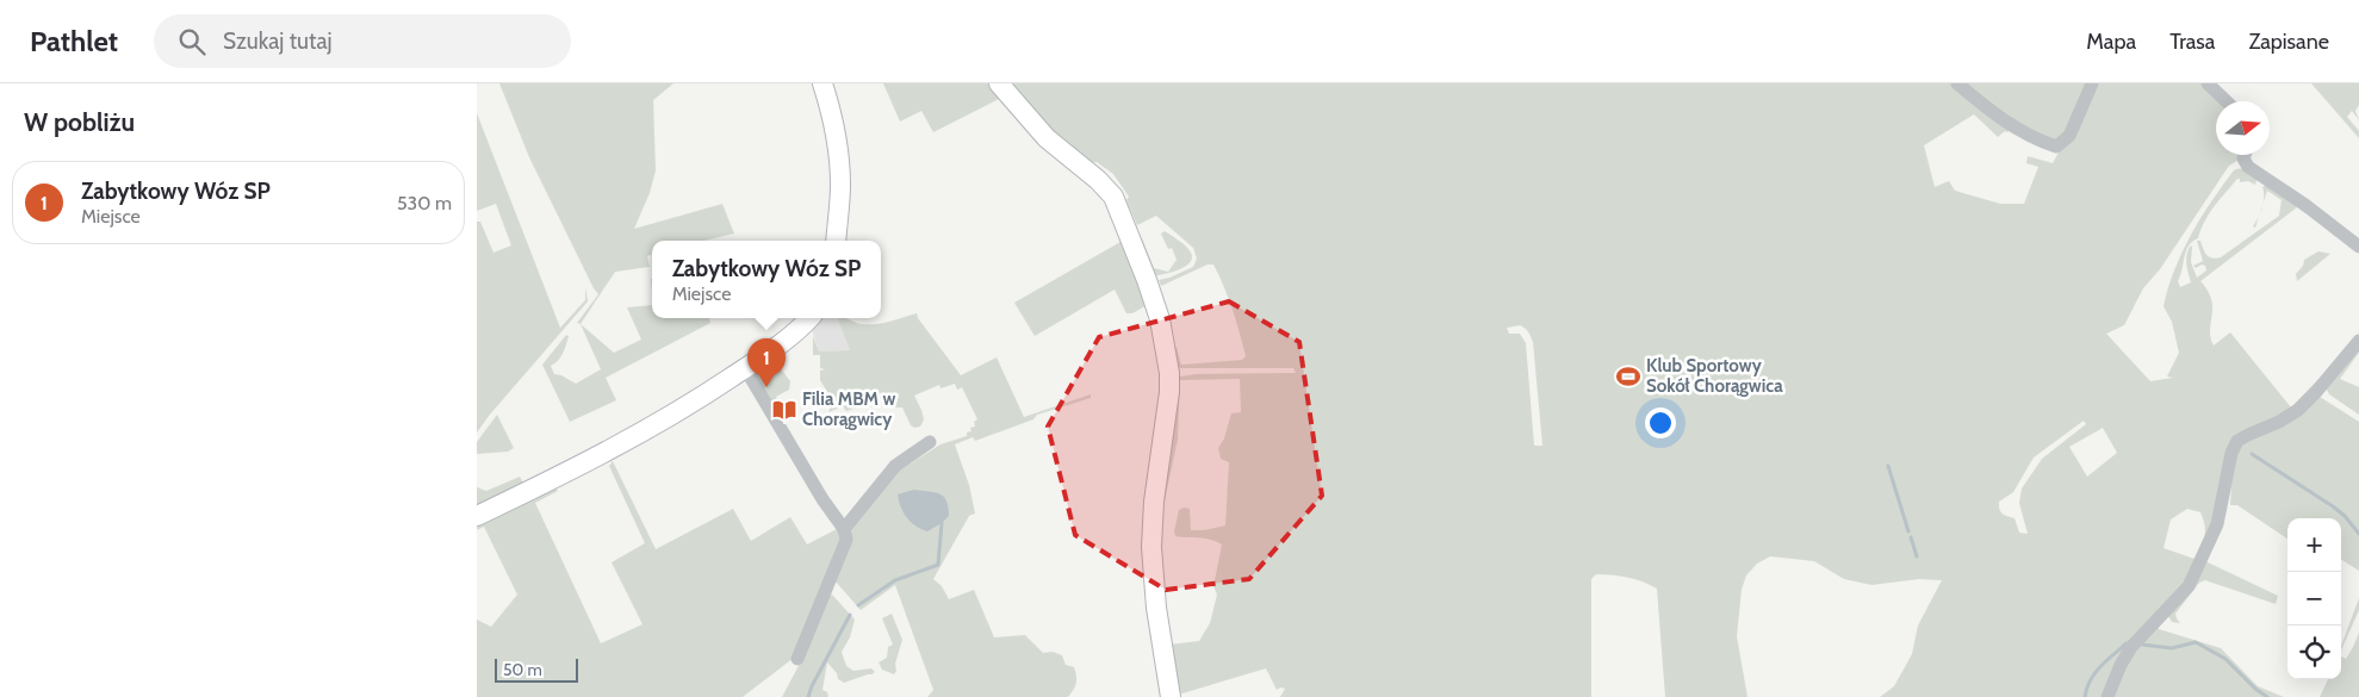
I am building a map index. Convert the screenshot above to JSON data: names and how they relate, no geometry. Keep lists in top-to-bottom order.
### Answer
{
  "places": {
    "sports": ["Klub Sportowy Sokół Chorągwica"],
    "library": ["Filia MBM w Chorągwicy"]
  },
  "scale_bar": "50 m",
  "north": "right",
  "page": {
    "header": "Pathlet",
    "search": "Szukaj tutaj",
    "nav": ["Mapa", "Trasa", "Zapisane"],
    "heading": "W pobliżu",
    "list": [
      {
        "mark": "1",
        "name": "Zabytkowy Wóz SP",
        "note": "Miejsce",
        "value": "530 m"
      }
    ],
    "popup": ["Zabytkowy Wóz SP", "Miejsce"],
    "pins": "1",
    "map_buttons": ["+", "−"],
    "scale": "50 m"
  }
}
